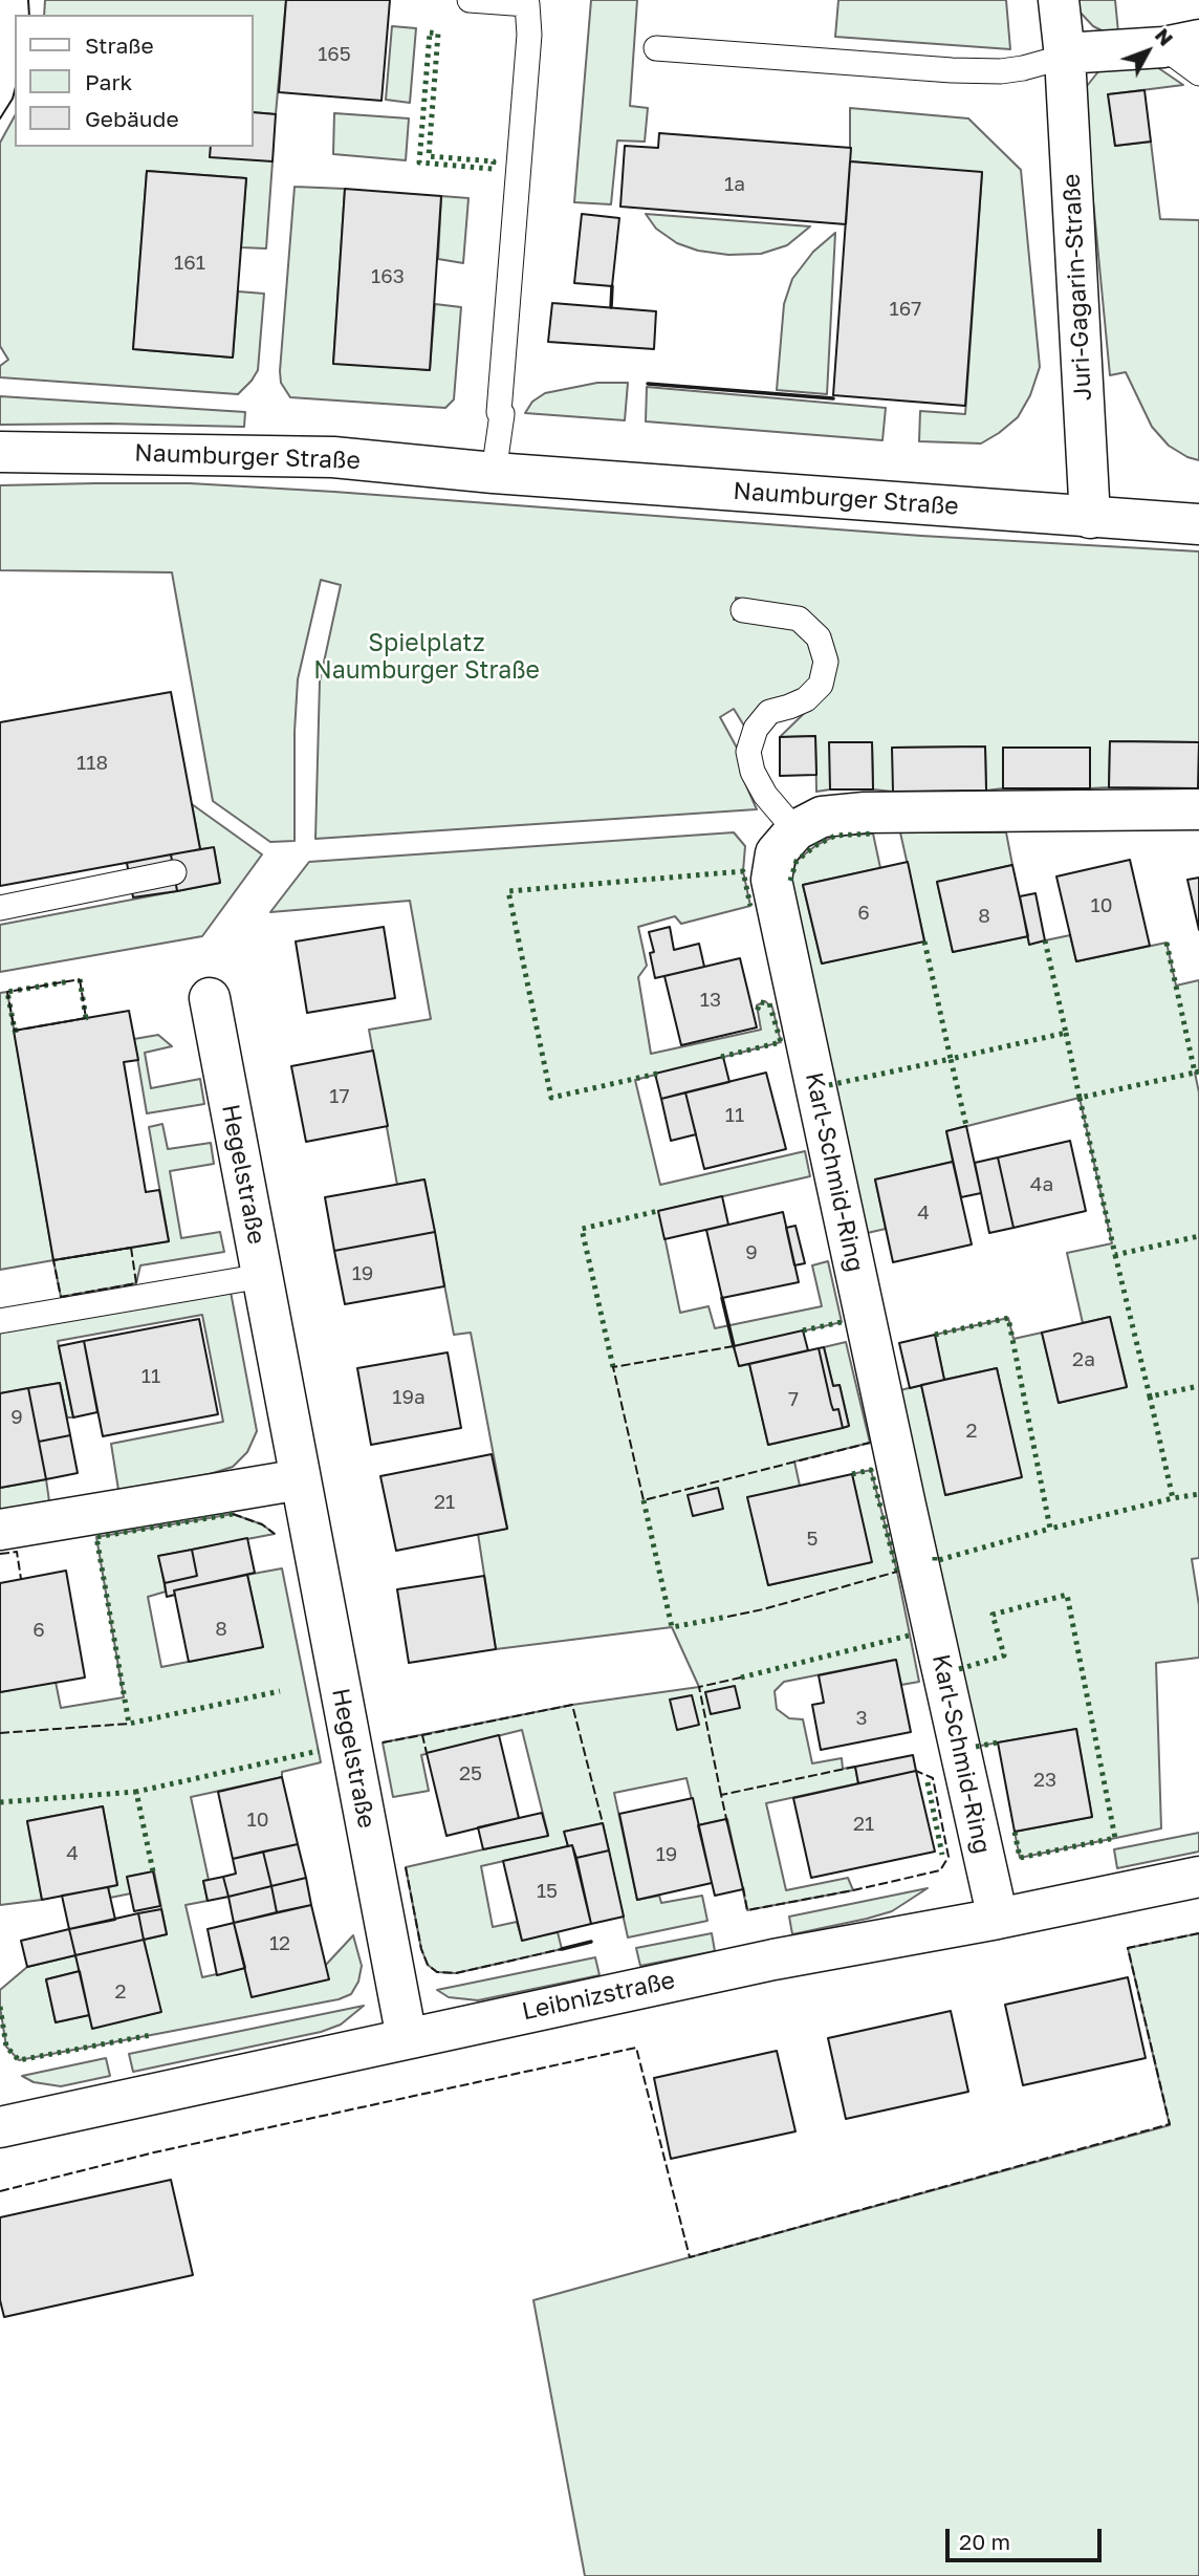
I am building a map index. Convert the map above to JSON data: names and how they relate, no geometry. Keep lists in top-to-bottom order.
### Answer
{
  "streets": {
    "street": [
      "Juri-Gagarin-Straße",
      "Naumburger Straße",
      "Karl-Schmid-Ring",
      "Hegelstraße",
      "Leibnizstraße"
    ]
  },
  "crossings": [
    ["Juri-Gagarin-Straße", "Naumburger Straße"],
    ["Karl-Schmid-Ring", "Leibnizstraße"],
    ["Hegelstraße", "Leibnizstraße"]
  ],
  "parks": ["Spielplatz Naumburger Straße"],
  "house_numbers": [
    "165",
    "1a",
    "161",
    "163",
    "167",
    "118",
    "10",
    "6",
    "8",
    "13",
    "17",
    "11",
    "4a",
    "4",
    "9",
    "19",
    "2a",
    "11",
    "19a",
    "7",
    "9",
    "2",
    "21",
    "5",
    "8",
    "6",
    "3",
    "25",
    "23",
    "10",
    "21",
    "4",
    "19",
    "15",
    "12",
    "2"
  ],
  "legend": ["Straße", "Park", "Gebäude"],
  "scale_bar": "20 m",
  "north": "top right"
}
